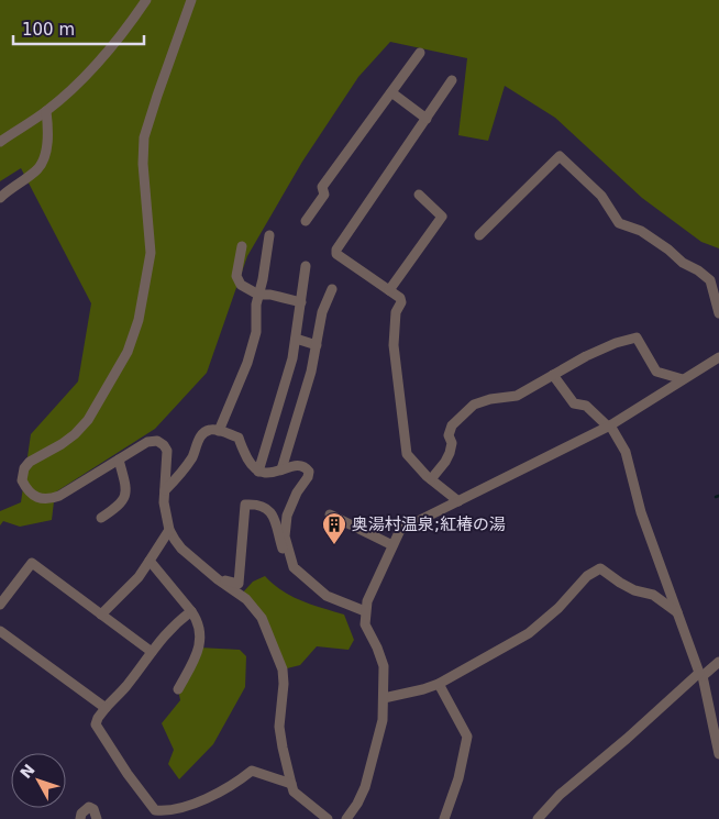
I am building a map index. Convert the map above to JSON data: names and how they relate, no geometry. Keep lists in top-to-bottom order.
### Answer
{
  "places": {
    "building": ["奥湯村温泉;紅椿の湯"]
  },
  "scale_bar": "100 m",
  "north": "top left"
}
